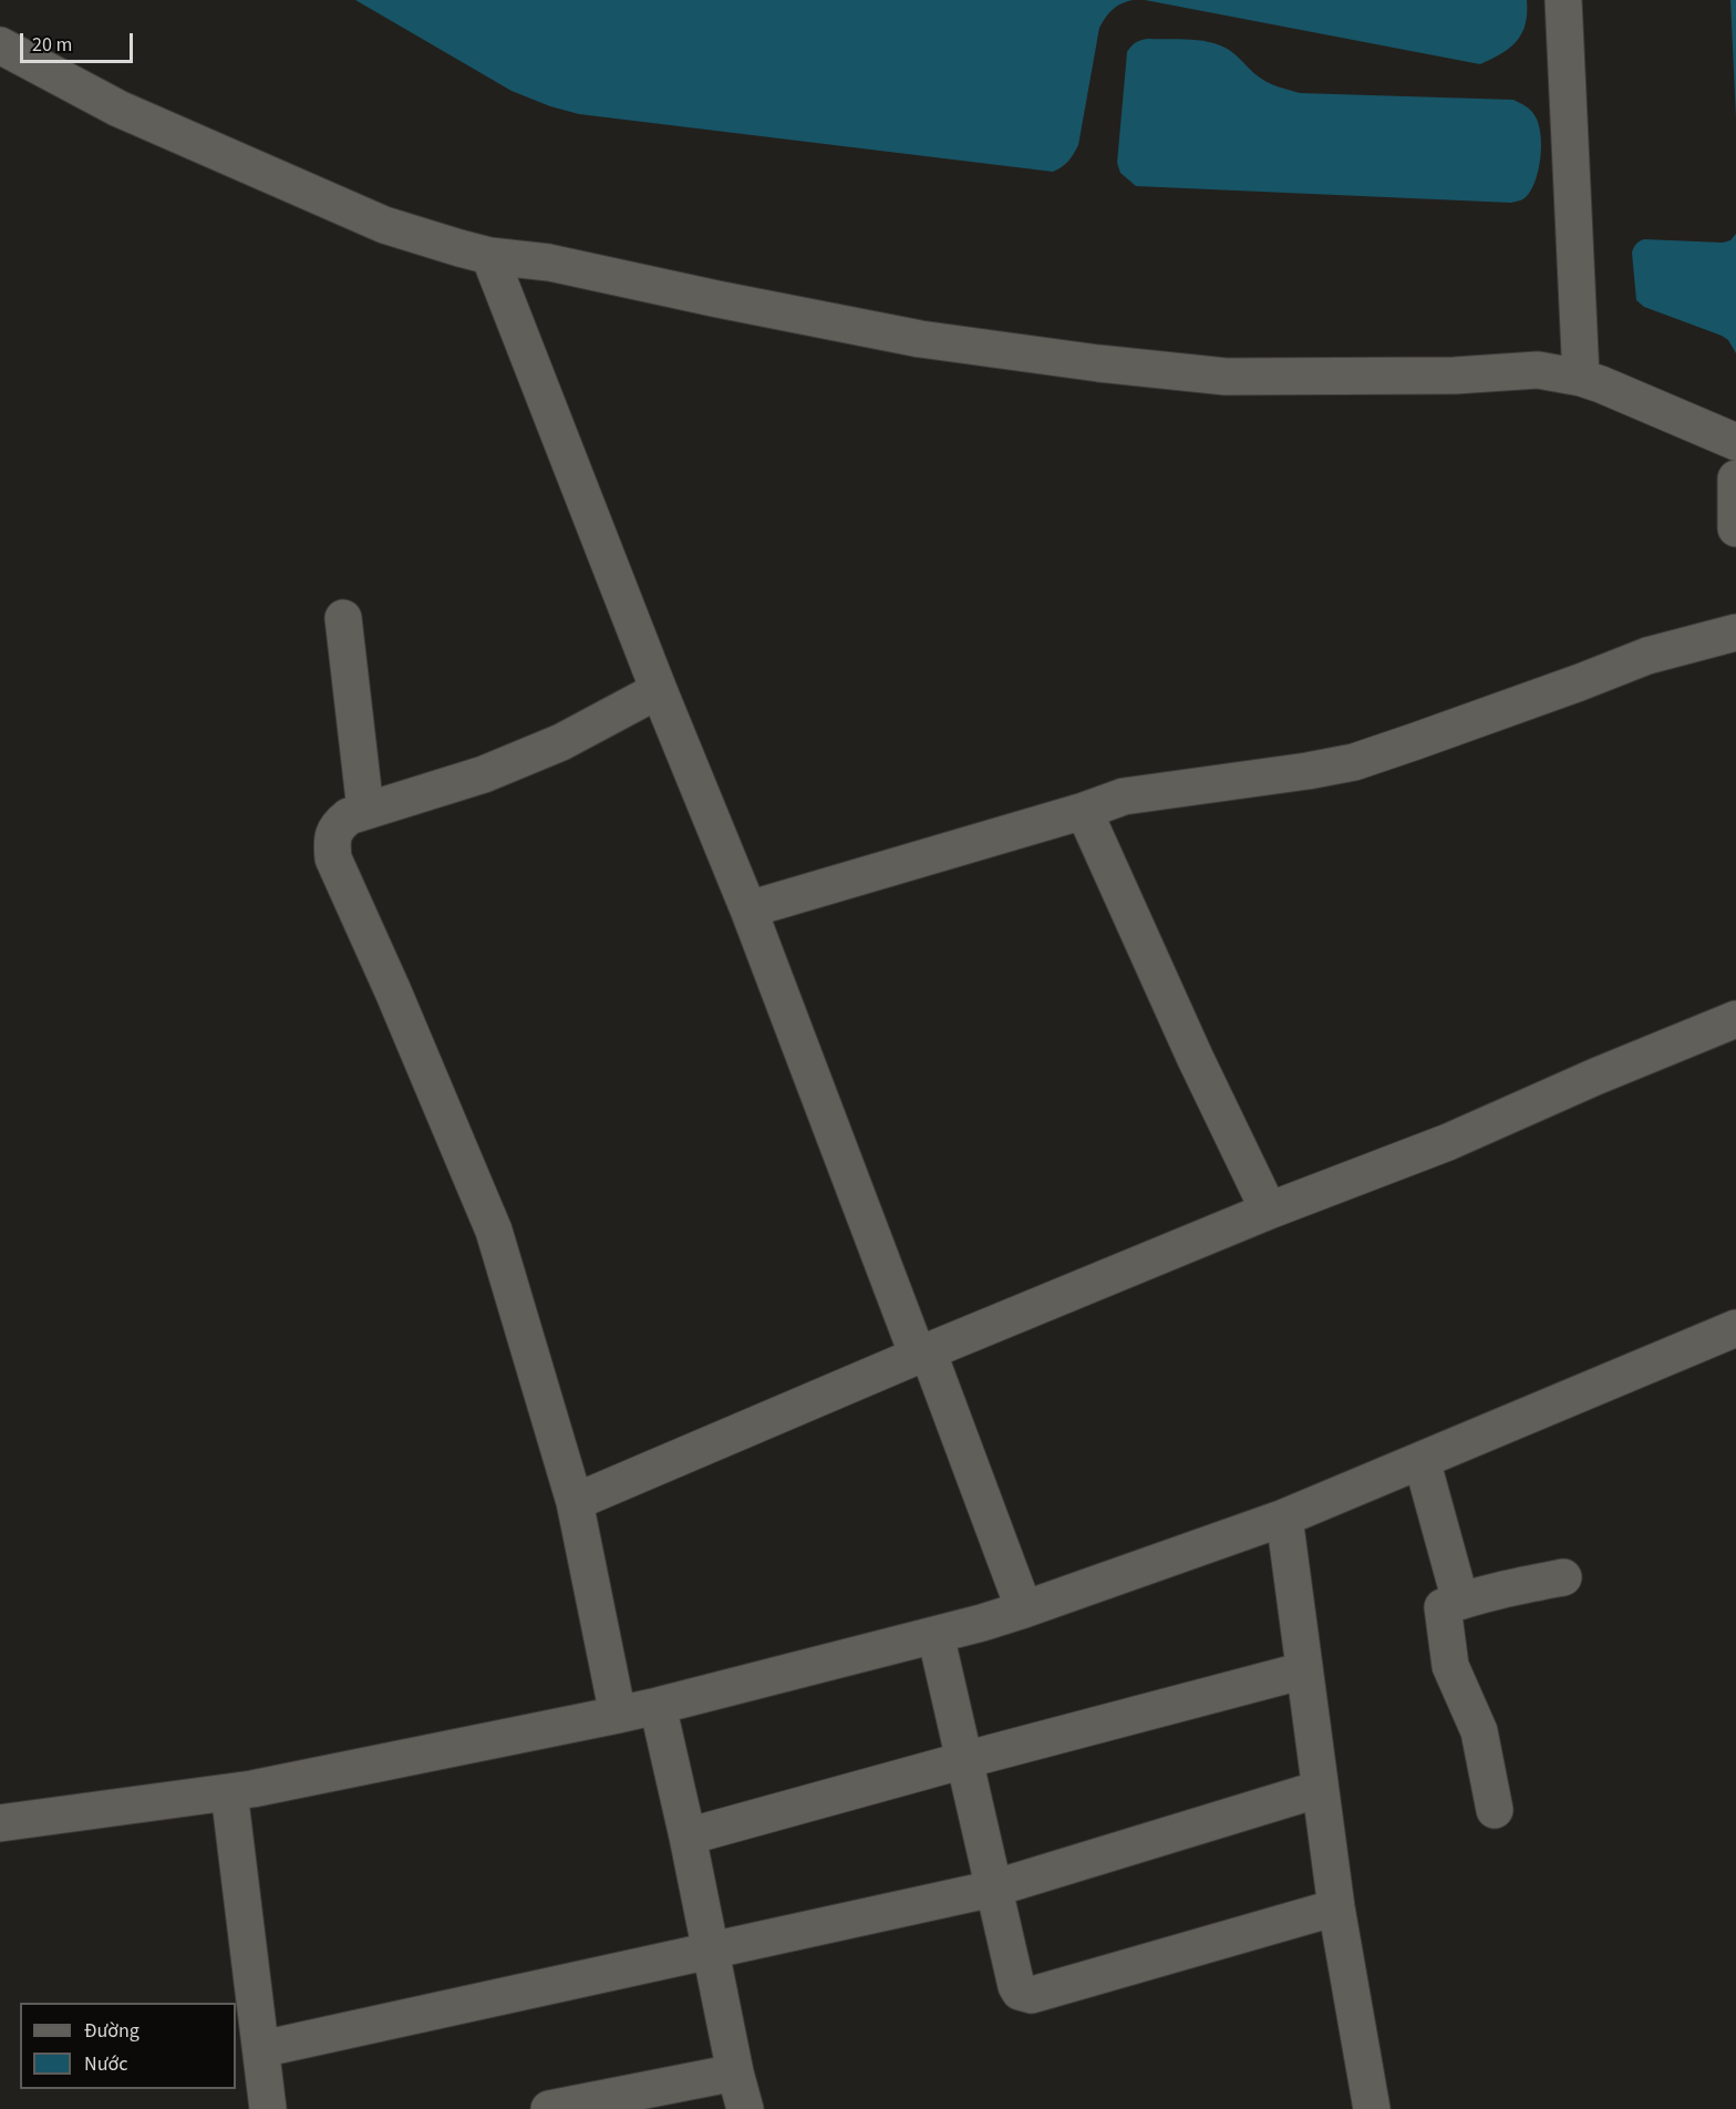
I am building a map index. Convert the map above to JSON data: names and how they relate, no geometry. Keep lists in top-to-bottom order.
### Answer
{
  "legend": ["Đường", "Nước"],
  "scale_bar": "20 m"
}
